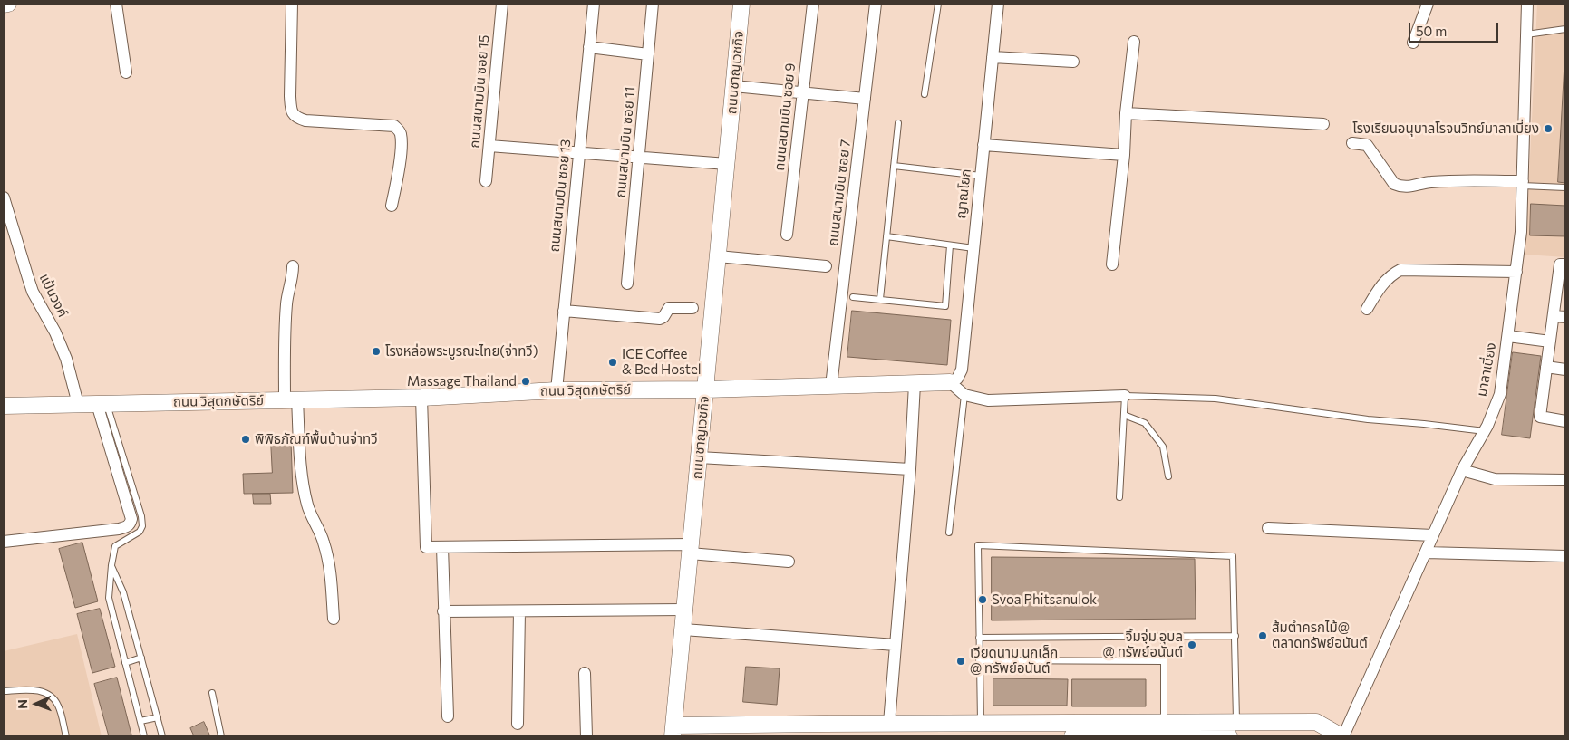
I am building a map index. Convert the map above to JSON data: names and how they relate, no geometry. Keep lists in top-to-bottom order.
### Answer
{
  "streets": {
    "street": [
      "ถนนชาญเวชกิจ",
      "ถนนสนามบิน ซอย 15",
      "ถนนสนามบิน ซอย 9",
      "ถนนสนามบิน ซอย 11",
      "ถนนสนามบิน ซอย 7",
      "ญาณโยก",
      "ถนนสนามบิน ซอย 13",
      "แป้นวงค์",
      "มาลาเบี่ยง",
      "ถนน วิสุตกษัตริย์"
    ]
  },
  "crossings": [
    ["ถนนชาญเวชกิจ", "ถนน วิสุตกษัตริย์"],
    ["ถนนสนามบิน ซอย 7", "ถนน วิสุตกษัตริย์"],
    ["ญาณโยก", "ถนน วิสุตกษัตริย์"],
    ["ถนนสนามบิน ซอย 13", "ถนน วิสุตกษัตริย์"],
    ["แป้นวงค์", "ถนน วิสุตกษัตริย์"]
  ],
  "places": [
    "โรงเรียนอนุบาลโรจนวิทย์มาลาเบี่ยง",
    "โรงหล่อพระบูรณะไทย(จ่าทวี)",
    "ICE Coffee & Bed Hostel",
    "Massage Thailand",
    "พิพิธภัณฑ์พื้นบ้านจ่าทวี",
    "Svoa Phitsanulok",
    "ส้มตำครกไม้@ ตลาดทรัพย์อนันต์",
    "จิ้มจุ่ม อุบล @ ทรัพย์อนันต์",
    "เวียดนาม นกเล็ก @ ทรัพย์อนันต์"
  ],
  "scale_bar": "50 m",
  "north": "left"
}
